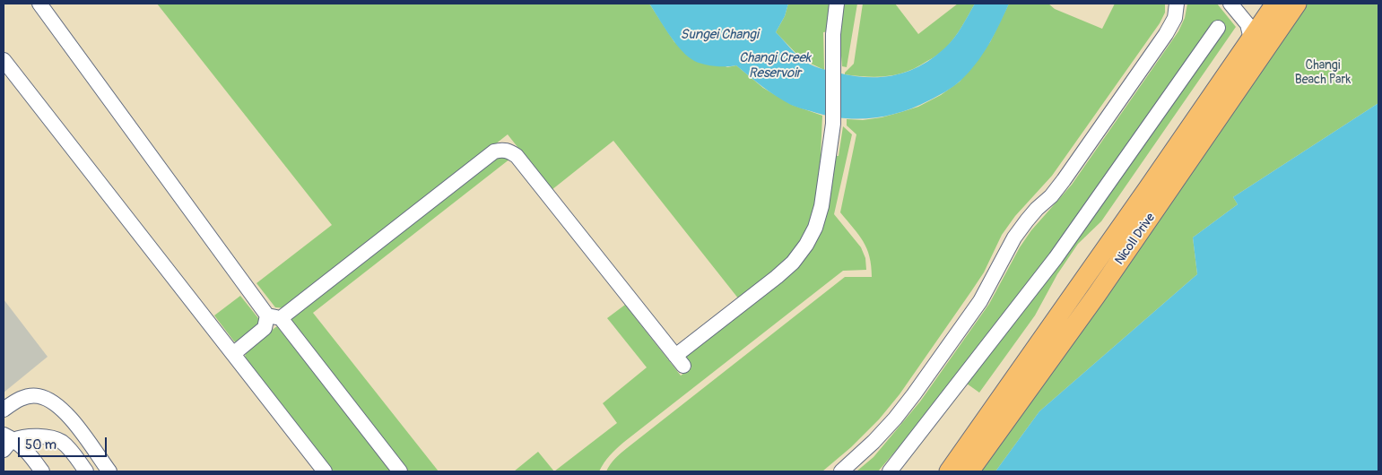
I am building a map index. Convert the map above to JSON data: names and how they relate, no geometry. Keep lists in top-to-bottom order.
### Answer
{
  "streets": {
    "main road": ["Nicoll Drive"]
  },
  "water": ["Sungei Changi", "Changi Creek Reservoir"],
  "parks": ["Changi Beach Park"],
  "scale_bar": "50 m"
}
